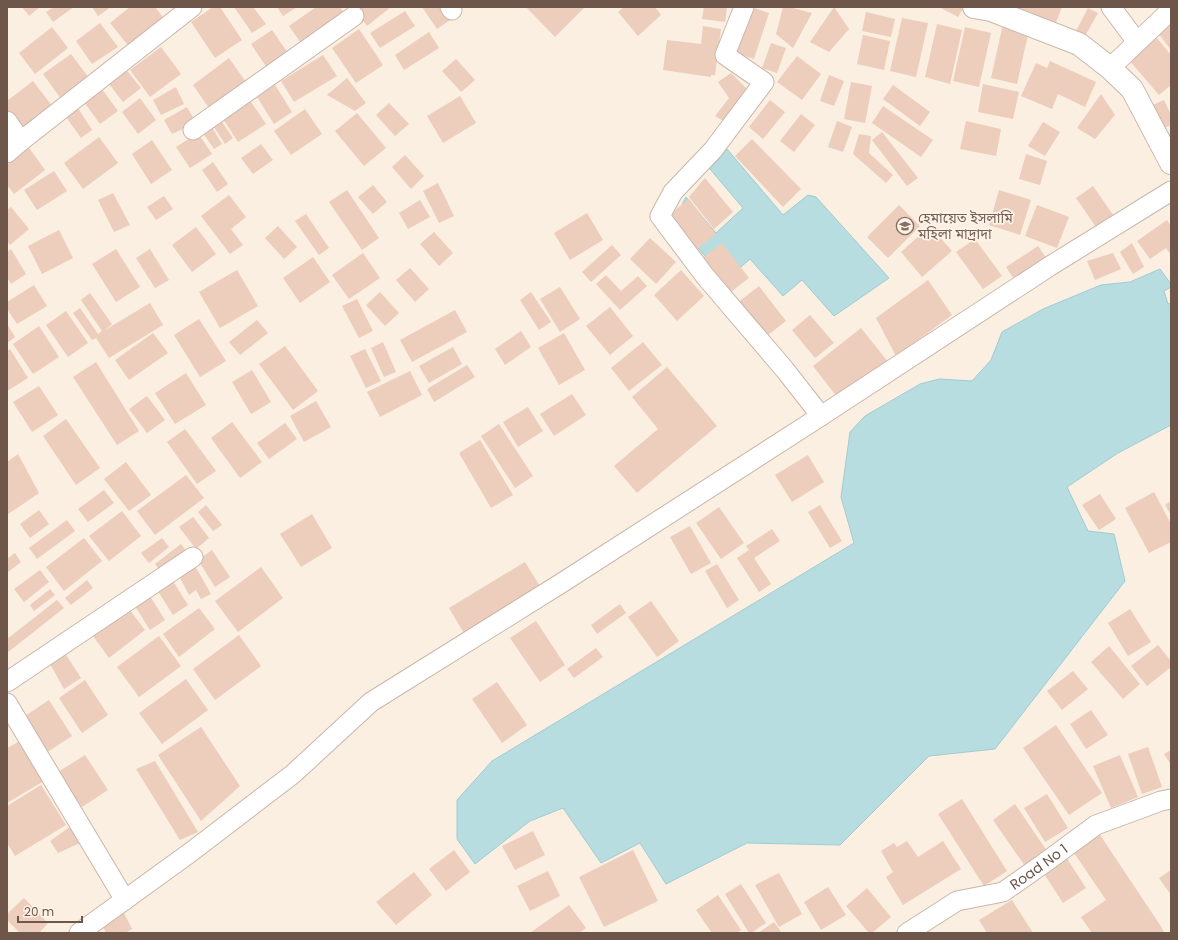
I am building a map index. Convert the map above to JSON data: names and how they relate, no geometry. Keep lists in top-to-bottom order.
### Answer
{
  "streets": {
    "street": ["Road No 1"]
  },
  "places": {
    "school or university": ["হেমায়েত ইসলামি মহিলা মাদ্রাদা"]
  },
  "scale_bar": "20 m"
}
